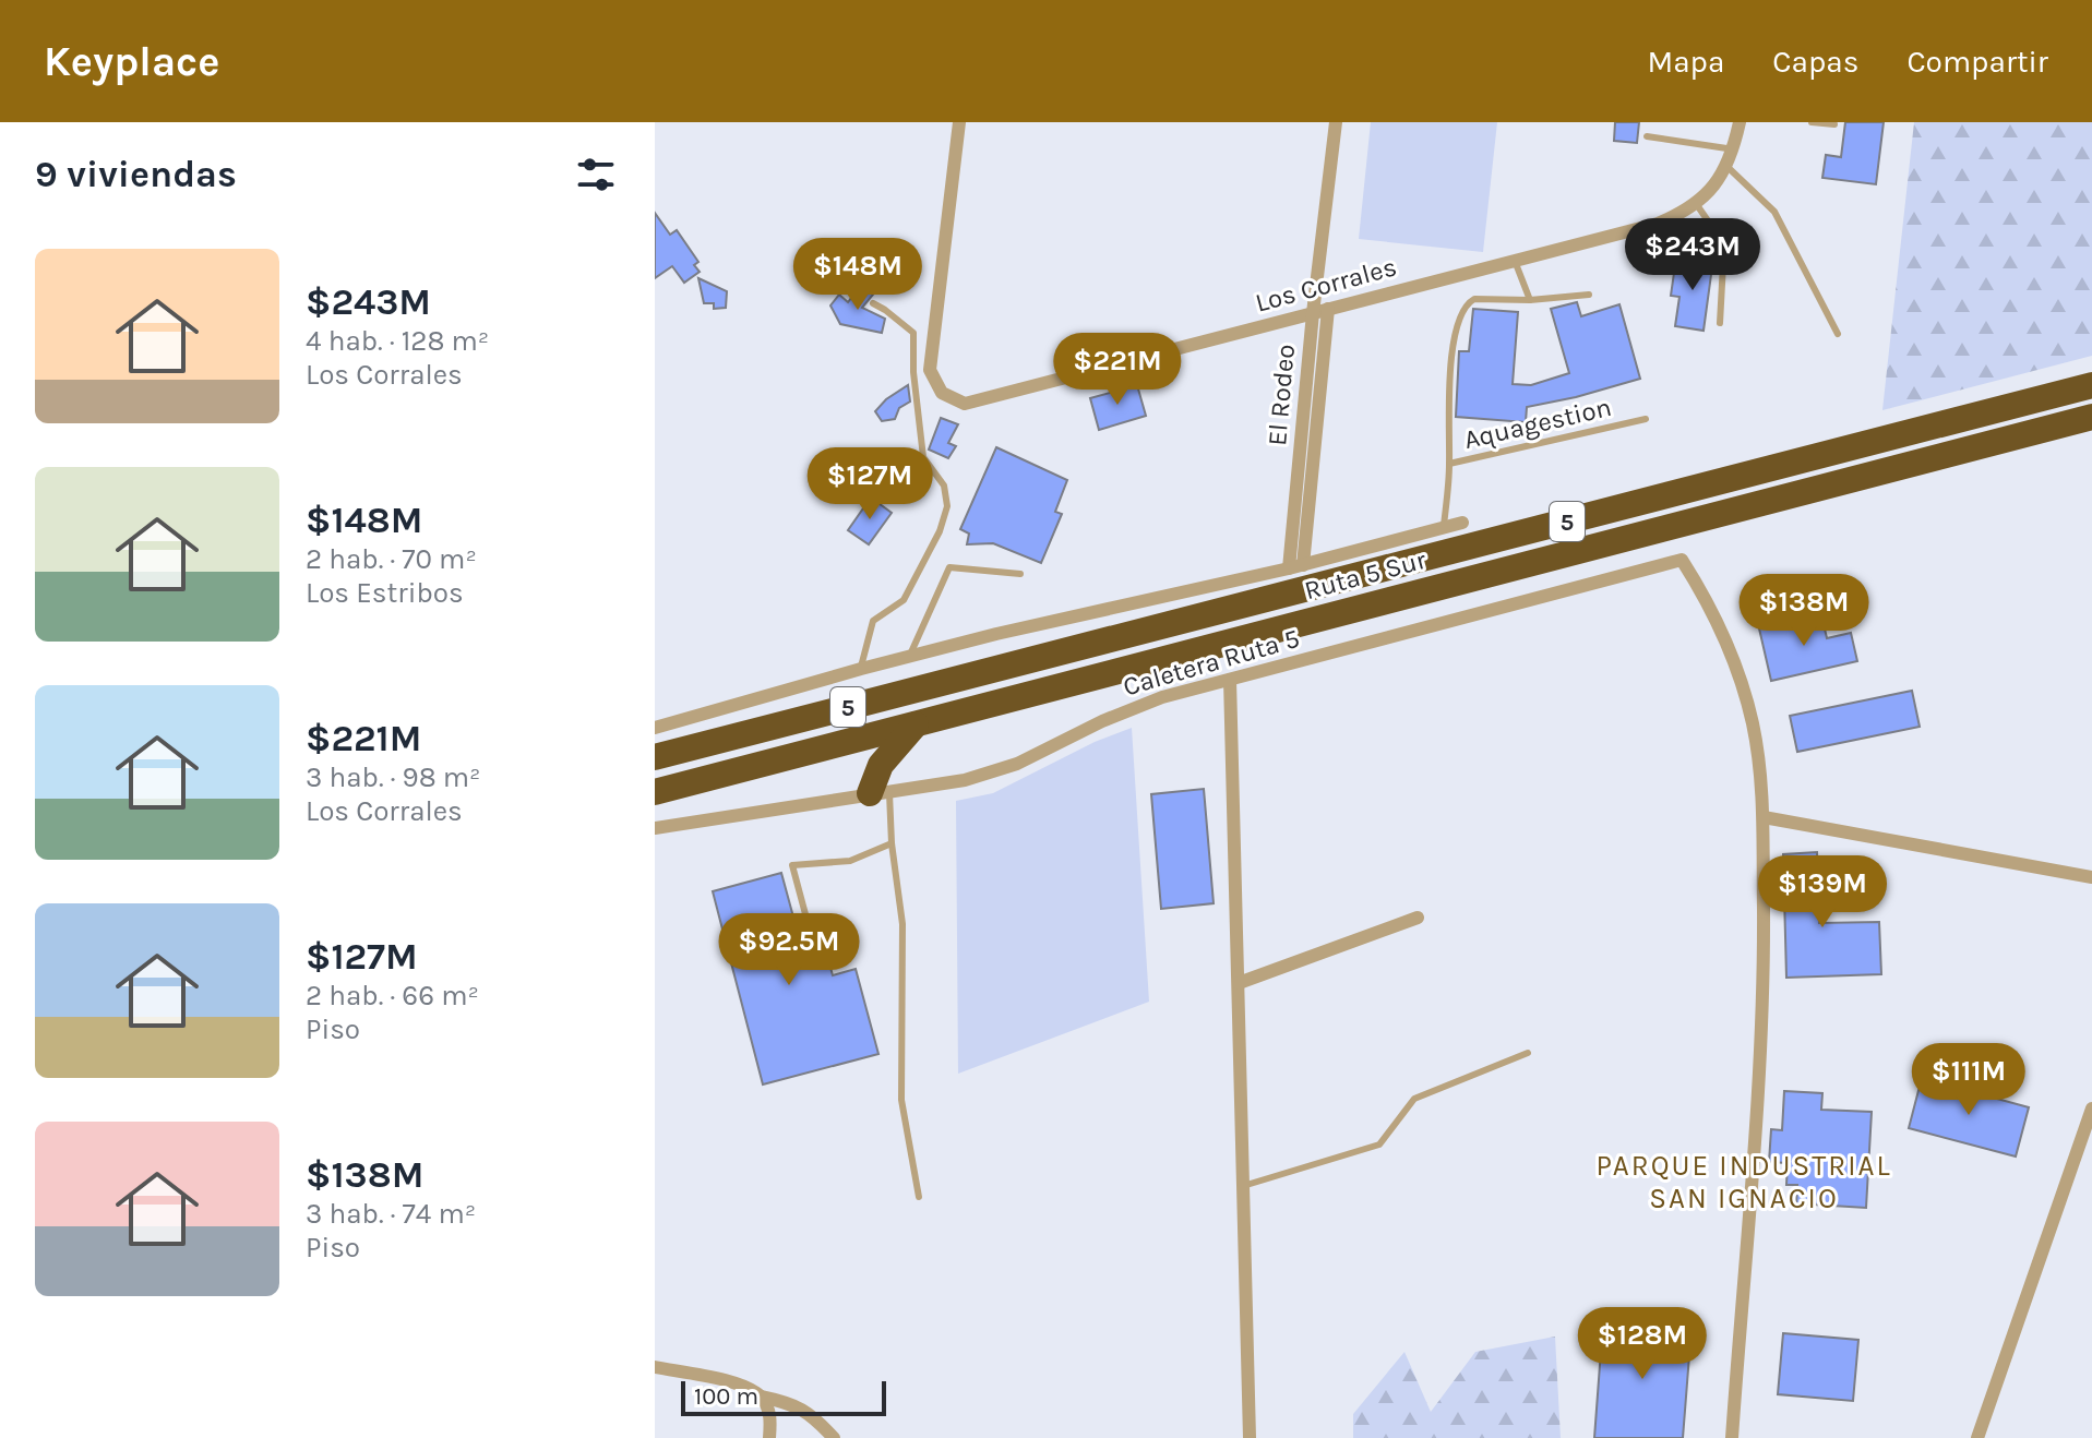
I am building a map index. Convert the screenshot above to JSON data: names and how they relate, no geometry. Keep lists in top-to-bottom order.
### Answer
{
  "streets": {
    "highway": ["5", "Ruta 5 Sur"],
    "street": ["Los Corrales", "El Rodeo", "Caletera Ruta 5"],
    "lane": ["Aquagestion"]
  },
  "crossings": [
    ["Los Corrales", "El Rodeo"]
  ],
  "districts": ["PARQUE INDUSTRIAL SAN IGNACIO"],
  "scale_bar": "100 m",
  "page": {
    "header": "Keyplace",
    "nav": ["Mapa", "Capas", "Compartir"],
    "heading": "9 viviendas",
    "price": [
      "$243M",
      "$148M",
      "$221M",
      "$127M",
      "$138M",
      "$139M",
      "$92.5M",
      "$111M",
      "$128M"
    ],
    "list": [
      {
        "name": "$243M",
        "note": "4 hab. · 128 m² · Los Corrales"
      },
      {
        "name": "$148M",
        "note": "2 hab. · 70 m² · Los Estribos"
      },
      {
        "name": "$221M",
        "note": "3 hab. · 98 m² · Los Corrales"
      },
      {
        "name": "$127M",
        "note": "2 hab. · 66 m² · Piso"
      },
      {
        "name": "$138M",
        "note": "3 hab. · 74 m² · Piso"
      }
    ],
    "scale": "100 m"
  }
}
